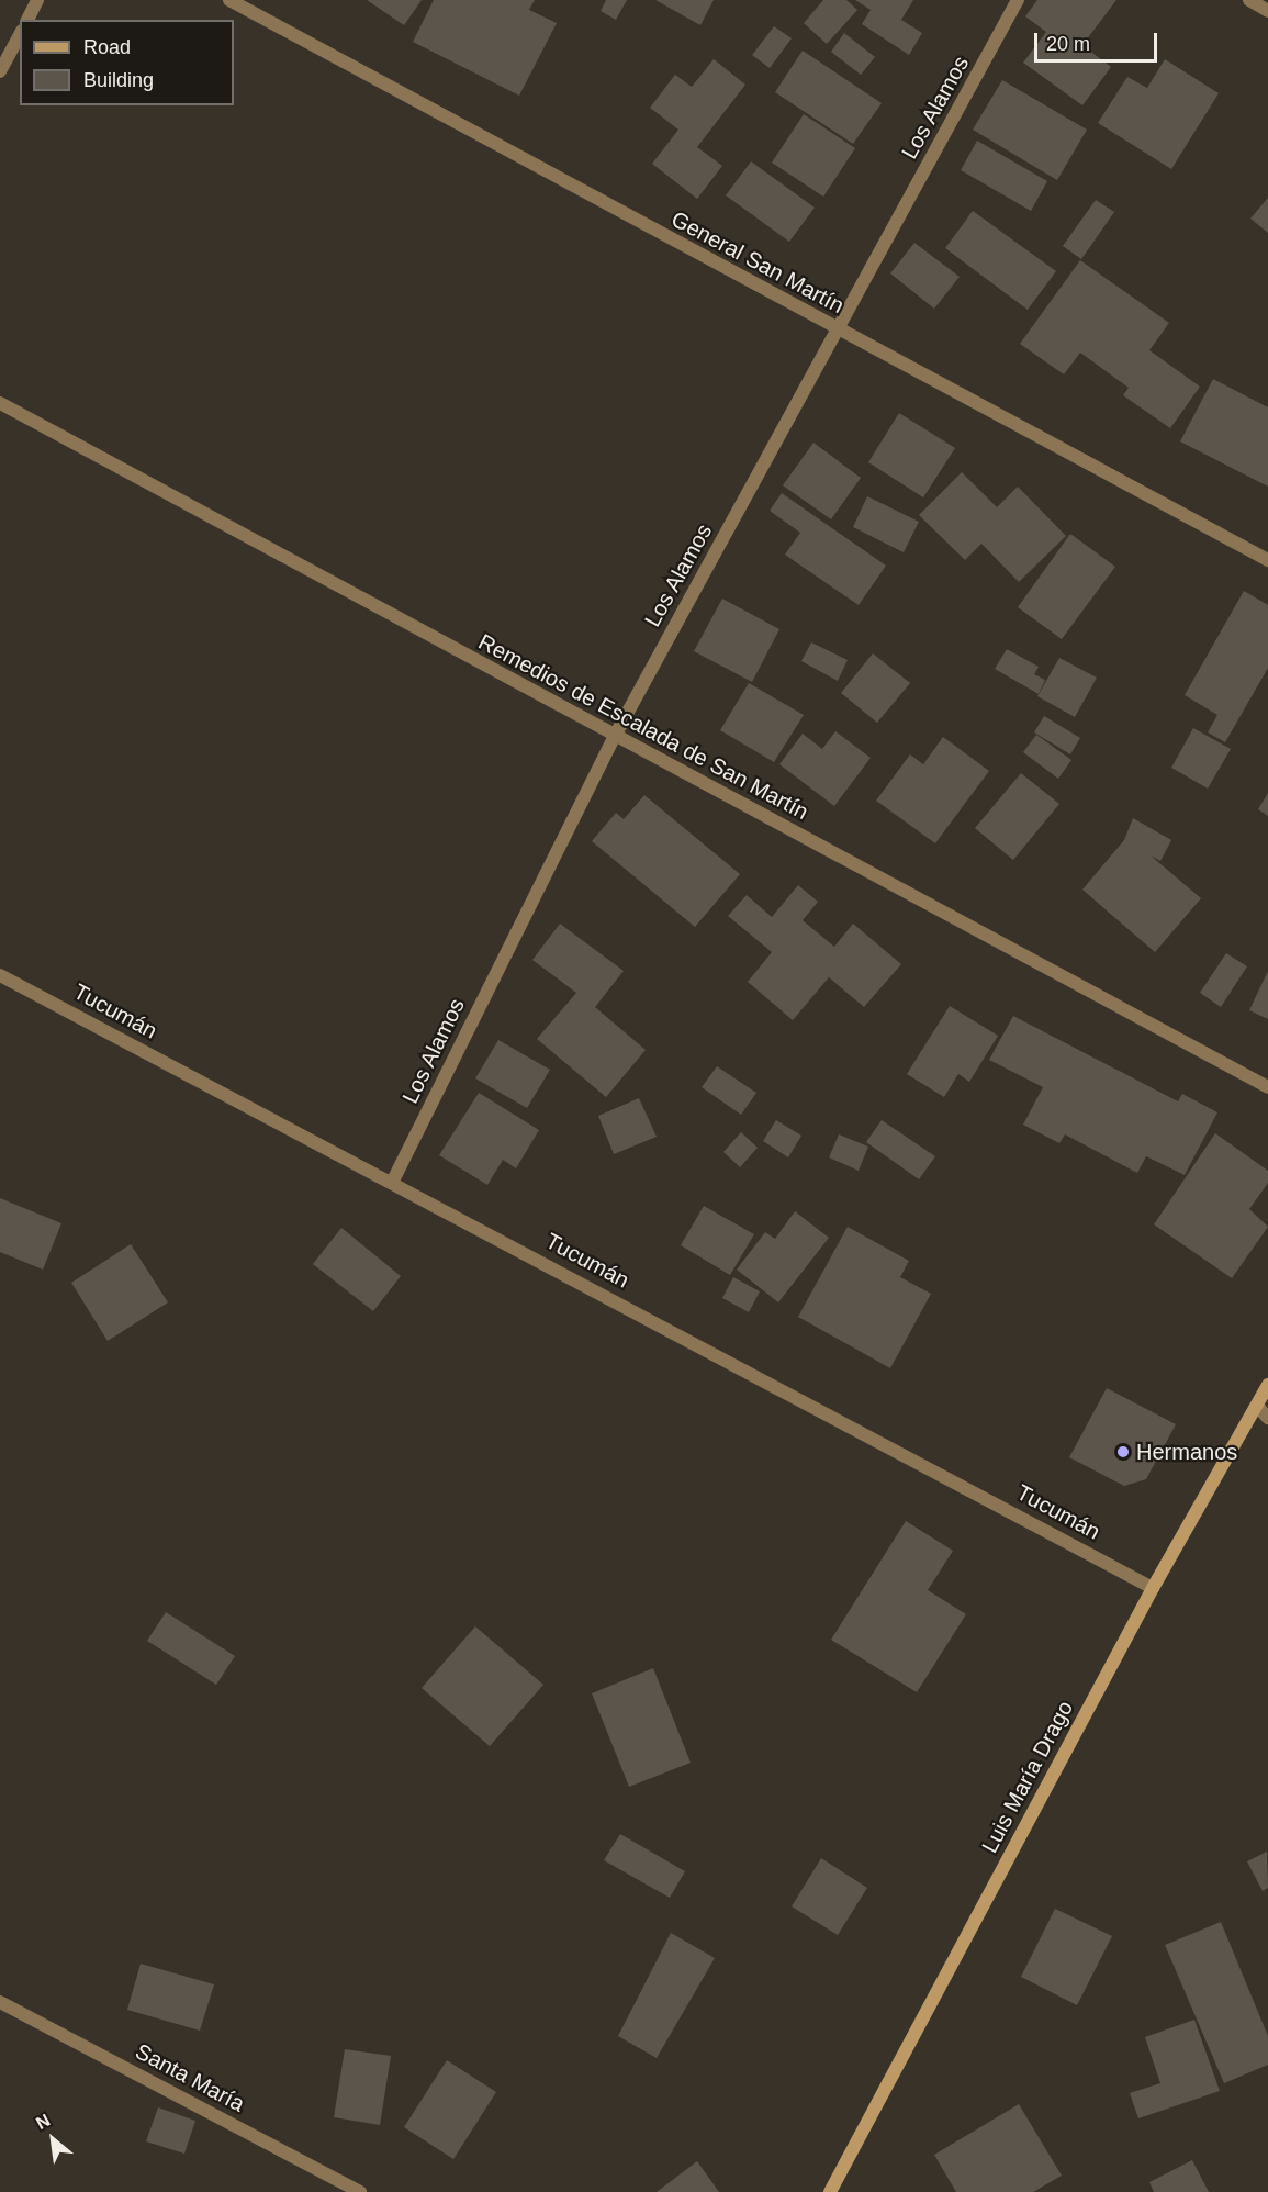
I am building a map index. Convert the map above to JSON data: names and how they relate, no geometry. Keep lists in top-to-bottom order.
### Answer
{
  "streets": {
    "main road": ["Luis María Drago"],
    "street": [
      "Los Alamos",
      "General San Martín",
      "Remedios de Escalada de San Martín",
      "Tucumán",
      "Santa María"
    ]
  },
  "crossings": [
    ["Los Alamos", "General San Martín"],
    ["Los Alamos", "Remedios de Escalada de San Martín"],
    ["Los Alamos", "Tucumán"],
    ["Tucumán", "Luis María Drago"]
  ],
  "places": ["Hermanos"],
  "legend": ["Road", "Building"],
  "scale_bar": "20 m",
  "north": "top left"
}
